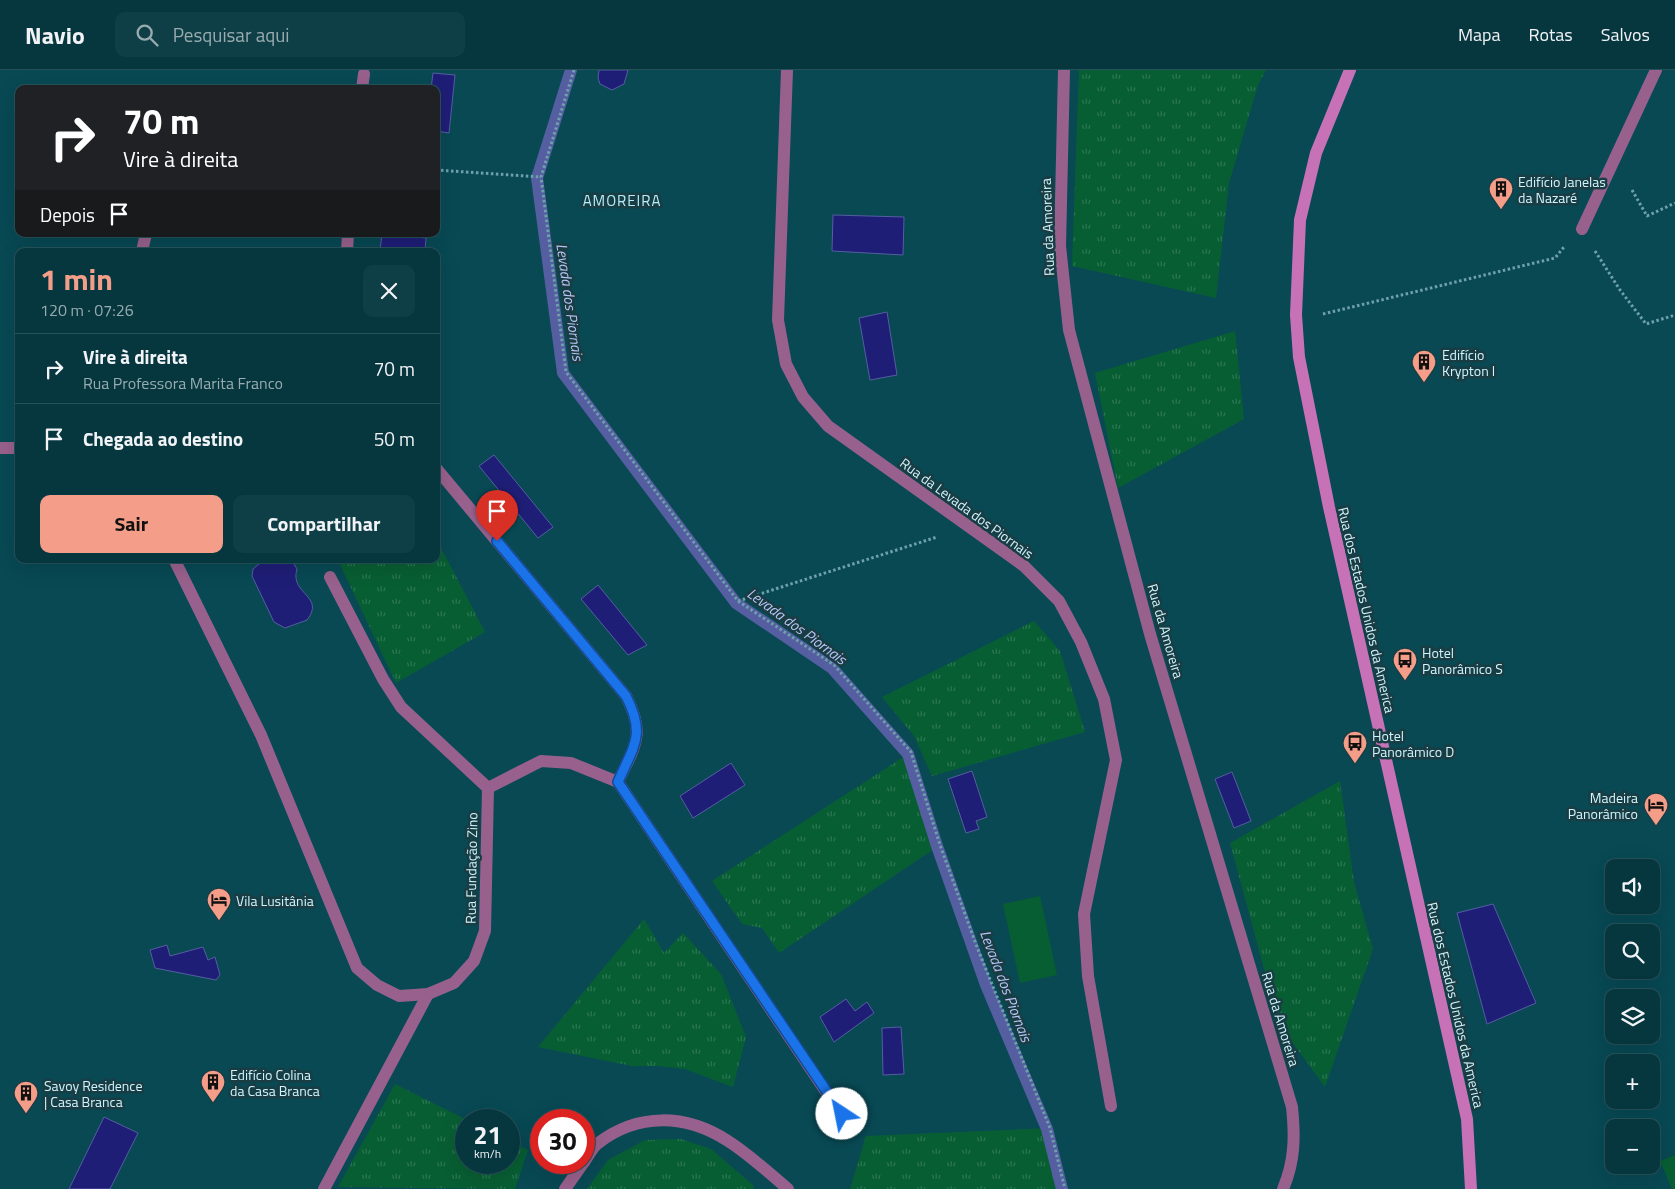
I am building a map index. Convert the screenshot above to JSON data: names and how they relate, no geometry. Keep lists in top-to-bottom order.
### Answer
{
  "streets": {
    "street": [
      "Rua da Amoreira",
      "Rua da Levada dos Piornais",
      "Rua dos Estados Unidos da America",
      "Rua Fundação Zino"
    ]
  },
  "districts": ["AMOREIRA"],
  "water": ["Levada dos Piornais"],
  "places": {
    "building": [
      "Edifício Janelas da Nazaré",
      "Edifício Krypton I",
      "Edifício Colina da Casa Branca",
      "Savoy Residence | Casa Branca"
    ],
    "bus stop": ["Hotel Panorâmico S", "Hotel Panorâmico D"],
    "hotel": ["Madeira Panorâmico", "Vila Lusitânia"]
  },
  "page": {
    "header": "Navio",
    "search": "Pesquisar aqui",
    "nav": ["Mapa", "Rotas", "Salvos"],
    "turn": ["70 m", "Vire à direita"],
    "then": "Depois",
    "heading": ["1 min", "120 m · 07:26"],
    "list": [
      {
        "name": "Vire à direita",
        "note": "Rua Professora Marita Franco",
        "value": "70 m"
      },
      {
        "name": "Chegada ao destino",
        "value": "50 m"
      }
    ],
    "buttons": ["Sair", "Compartilhar"],
    "map_buttons": ["+", "−"],
    "speed": "21 km/h",
    "limit": "30"
  }
}
